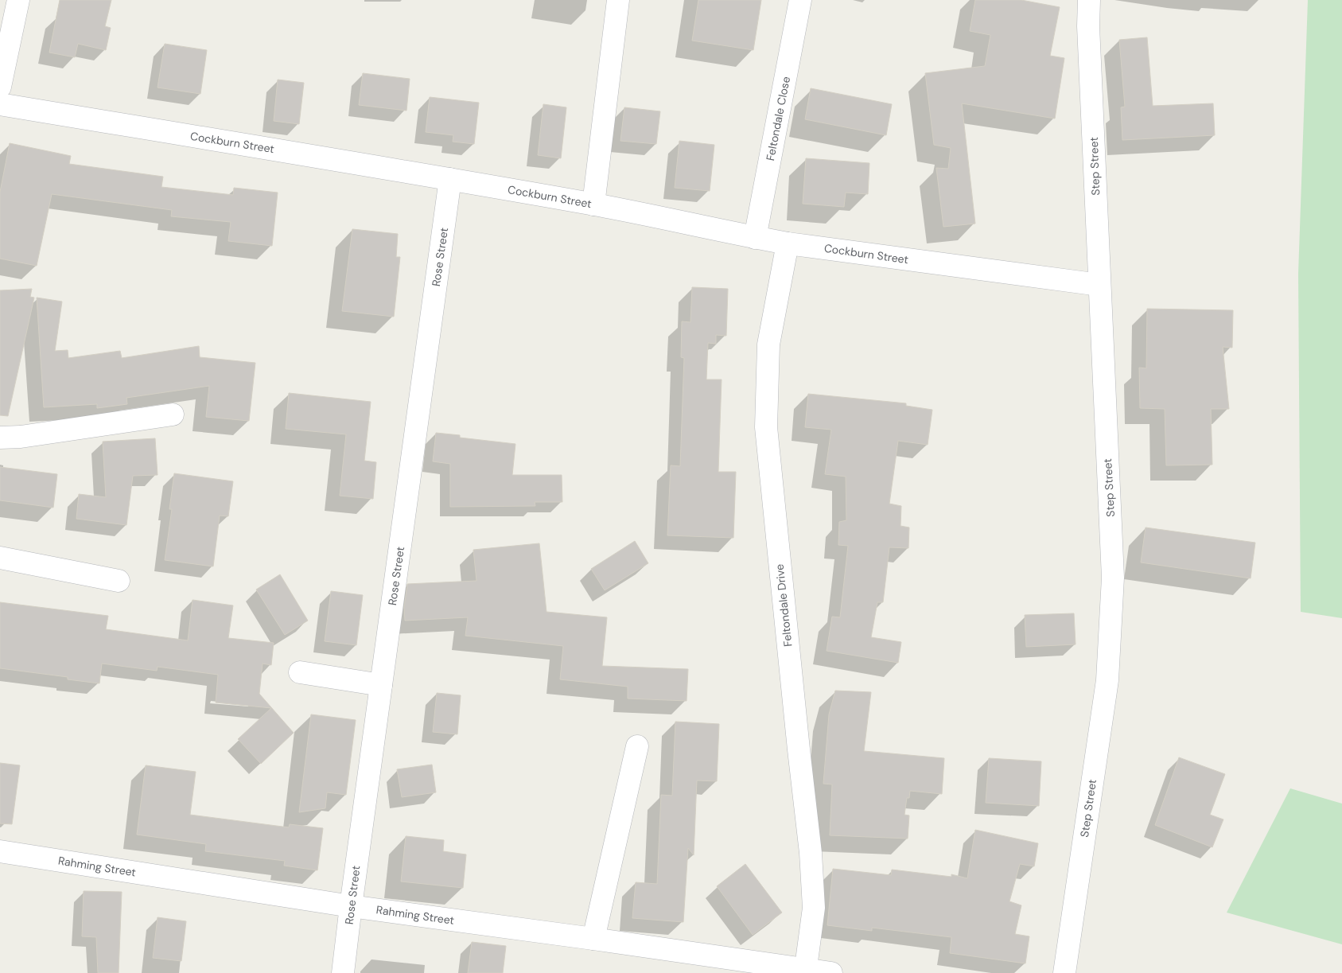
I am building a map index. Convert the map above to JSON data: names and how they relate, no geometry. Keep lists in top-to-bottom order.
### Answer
{
  "streets": {
    "street": [
      "Feltondale Close",
      "Cockburn Street",
      "Step Street",
      "Rose Street",
      "Feltondale Drive",
      "Rahming Street"
    ]
  },
  "crossings": [
    ["Feltondale Close", "Cockburn Street"],
    ["Cockburn Street", "Step Street"],
    ["Cockburn Street", "Rose Street"],
    ["Cockburn Street", "Feltondale Drive"],
    ["Rose Street", "Rahming Street"],
    ["Feltondale Drive", "Rahming Street"]
  ]
}
